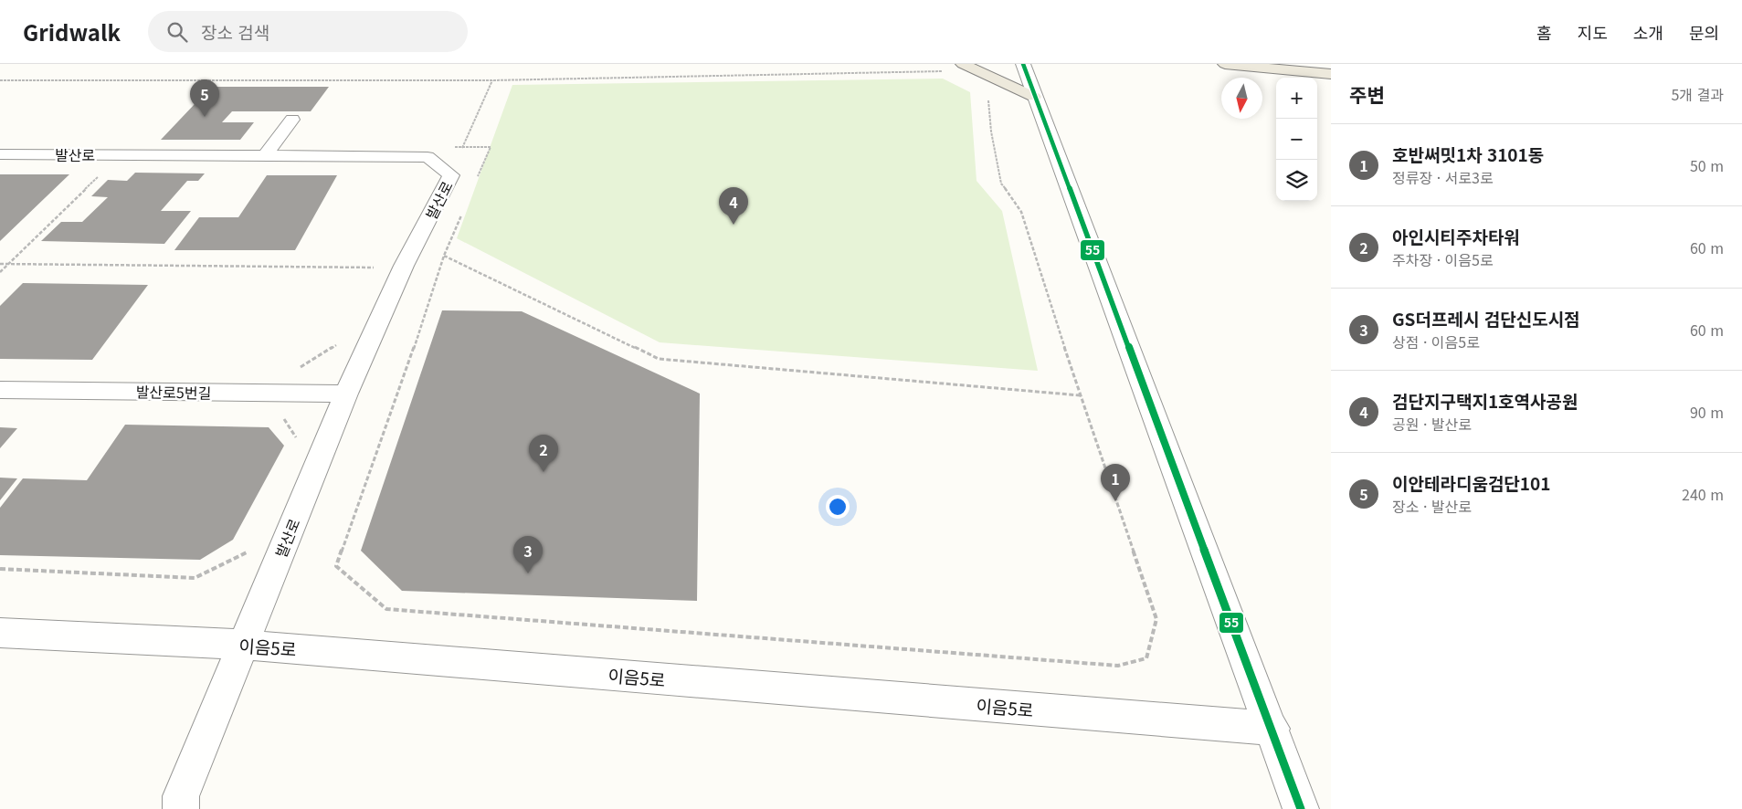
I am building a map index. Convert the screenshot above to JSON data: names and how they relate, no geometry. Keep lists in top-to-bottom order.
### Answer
{
  "streets": {
    "street": ["발산로", "발산로5번길", "이음5로"]
  },
  "crossings": [
    ["발산로", "발산로5번길"],
    ["발산로", "이음5로"]
  ],
  "lines": ["transit line 55"],
  "north": "bottom",
  "page": {
    "header": "Gridwalk",
    "search": "장소 검색",
    "nav": [
      "홈",
      "지도",
      "소개",
      "문의"
    ],
    "heading": ["주변", "5개 결과"],
    "map_buttons": ["+", "−"],
    "pins": [
      "5",
      "4",
      "2",
      "1",
      "3"
    ],
    "list": [
      {
        "mark": "1",
        "name": "호반써밋1차 3101동",
        "note": "정류장 · 서로3로",
        "value": "50 m"
      },
      {
        "mark": "2",
        "name": "아인시티주차타워",
        "note": "주차장 · 이음5로",
        "value": "60 m"
      },
      {
        "mark": "3",
        "name": "GS더프레시 검단신도시점",
        "note": "상점 · 이음5로",
        "value": "60 m"
      },
      {
        "mark": "4",
        "name": "검단지구택지1호역사공원",
        "note": "공원 · 발산로",
        "value": "90 m"
      },
      {
        "mark": "5",
        "name": "이안테라디움검단101",
        "note": "장소 · 발산로",
        "value": "240 m"
      }
    ]
  }
}
